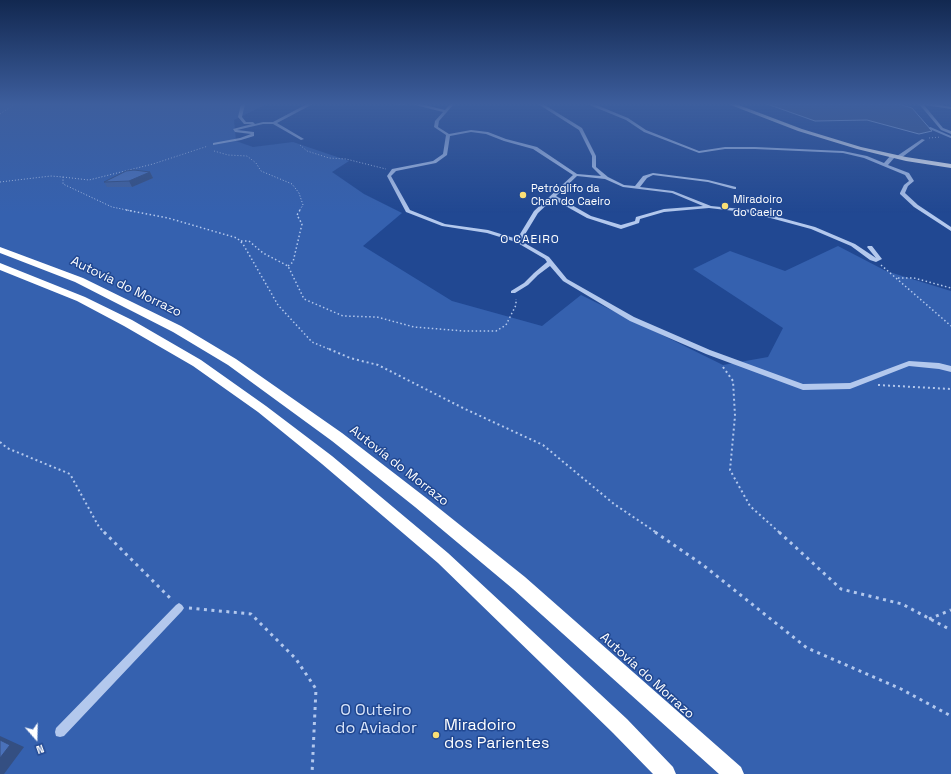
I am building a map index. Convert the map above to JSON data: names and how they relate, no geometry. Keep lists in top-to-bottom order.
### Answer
{
  "streets": {
    "highway": ["Autovía do Morrazo"]
  },
  "districts": ["O CAEIRO"],
  "parks": ["O Outeiro do Aviador"],
  "places": ["Petróglifo da Chan do Caeiro", "Miradoiro do Caeiro", "Miradoiro dos Parientes"],
  "north": "bottom"
}
